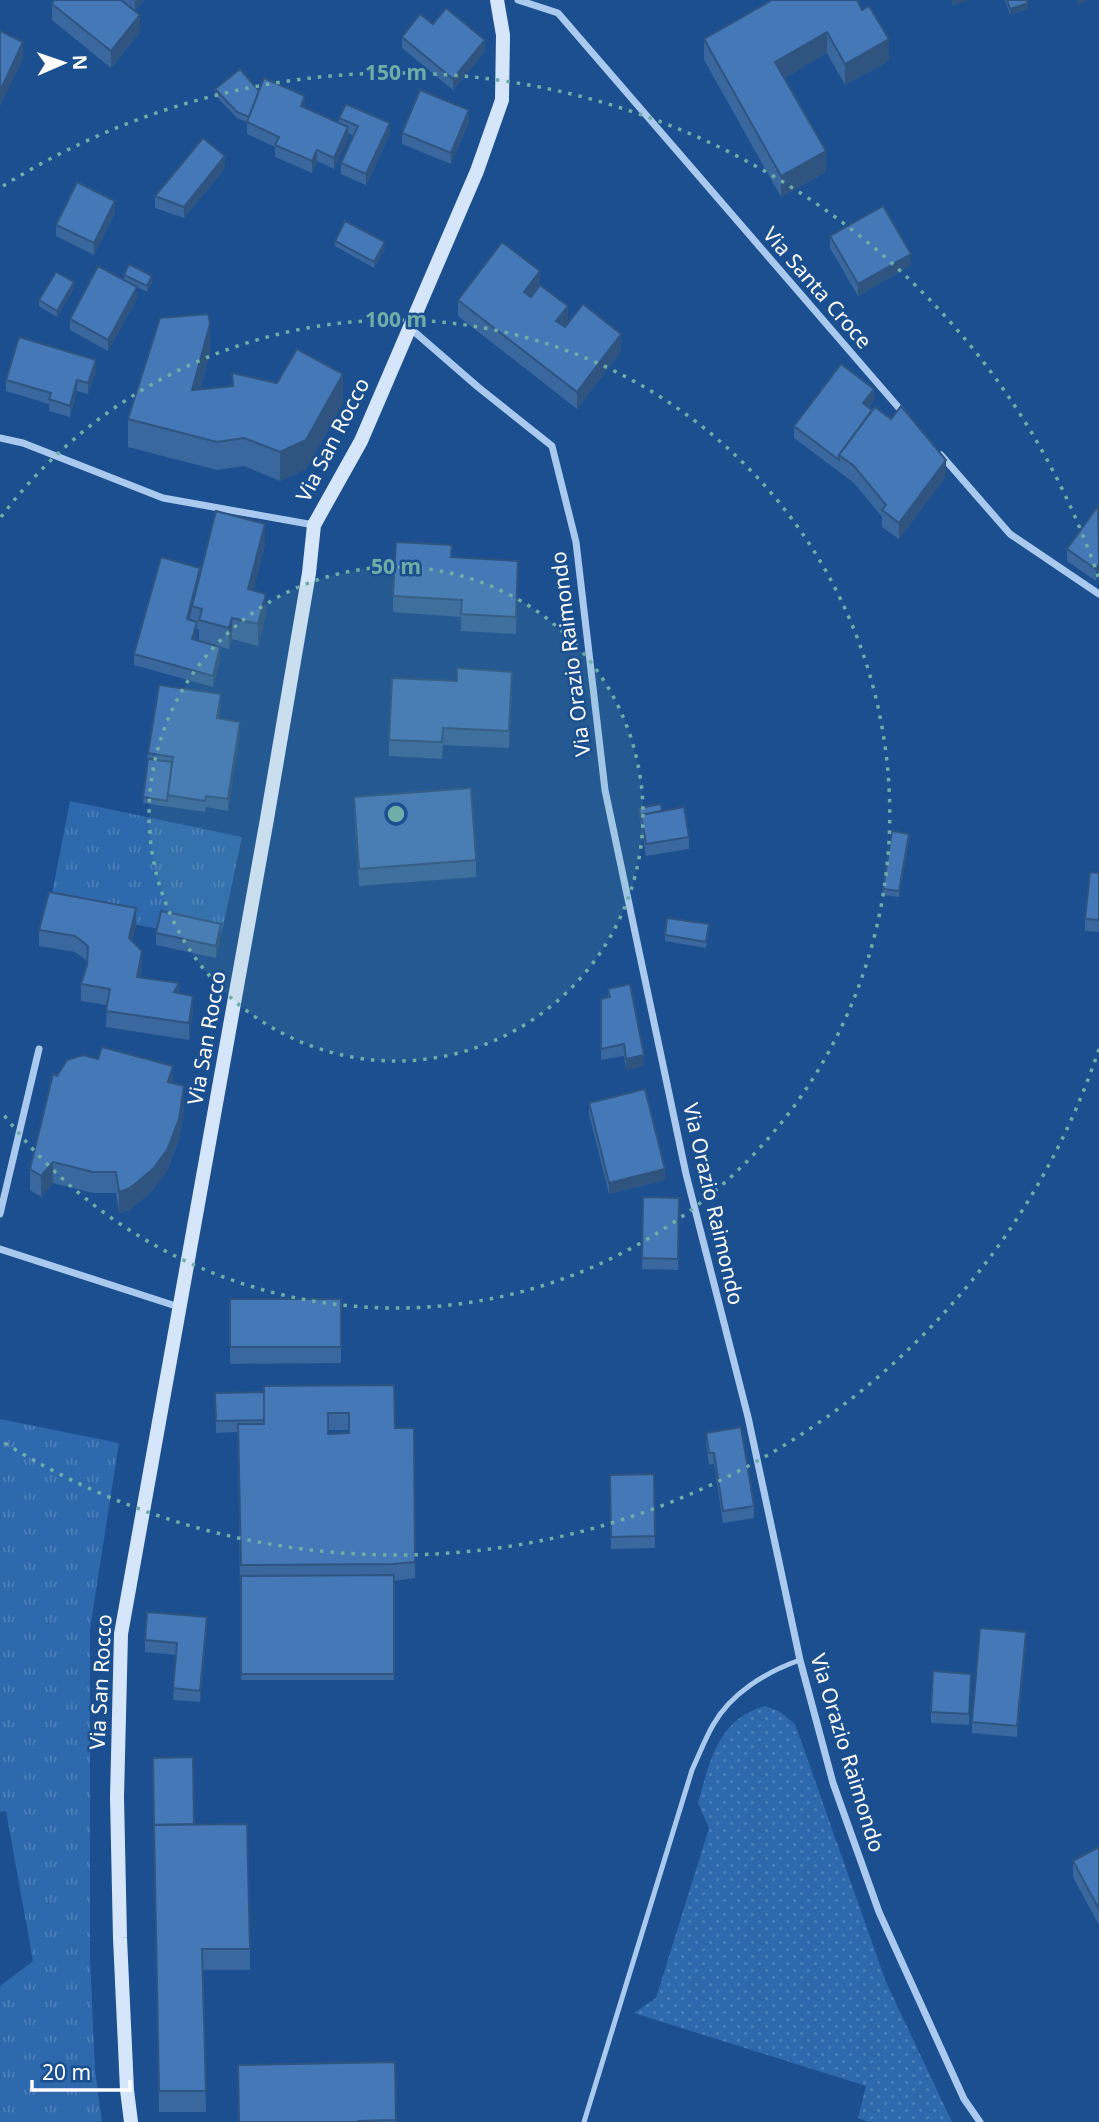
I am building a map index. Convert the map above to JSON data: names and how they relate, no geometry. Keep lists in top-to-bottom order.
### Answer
{
  "streets": {
    "street": ["Via Santa Croce", "Via San Rocco", "Via Orazio Raimondo"]
  },
  "crossings": [
    ["Via San Rocco", "Via Orazio Raimondo"]
  ],
  "scale_bar": "20 m",
  "north": "right",
  "rings": ["150 m", "100 m", "50 m"]
}
